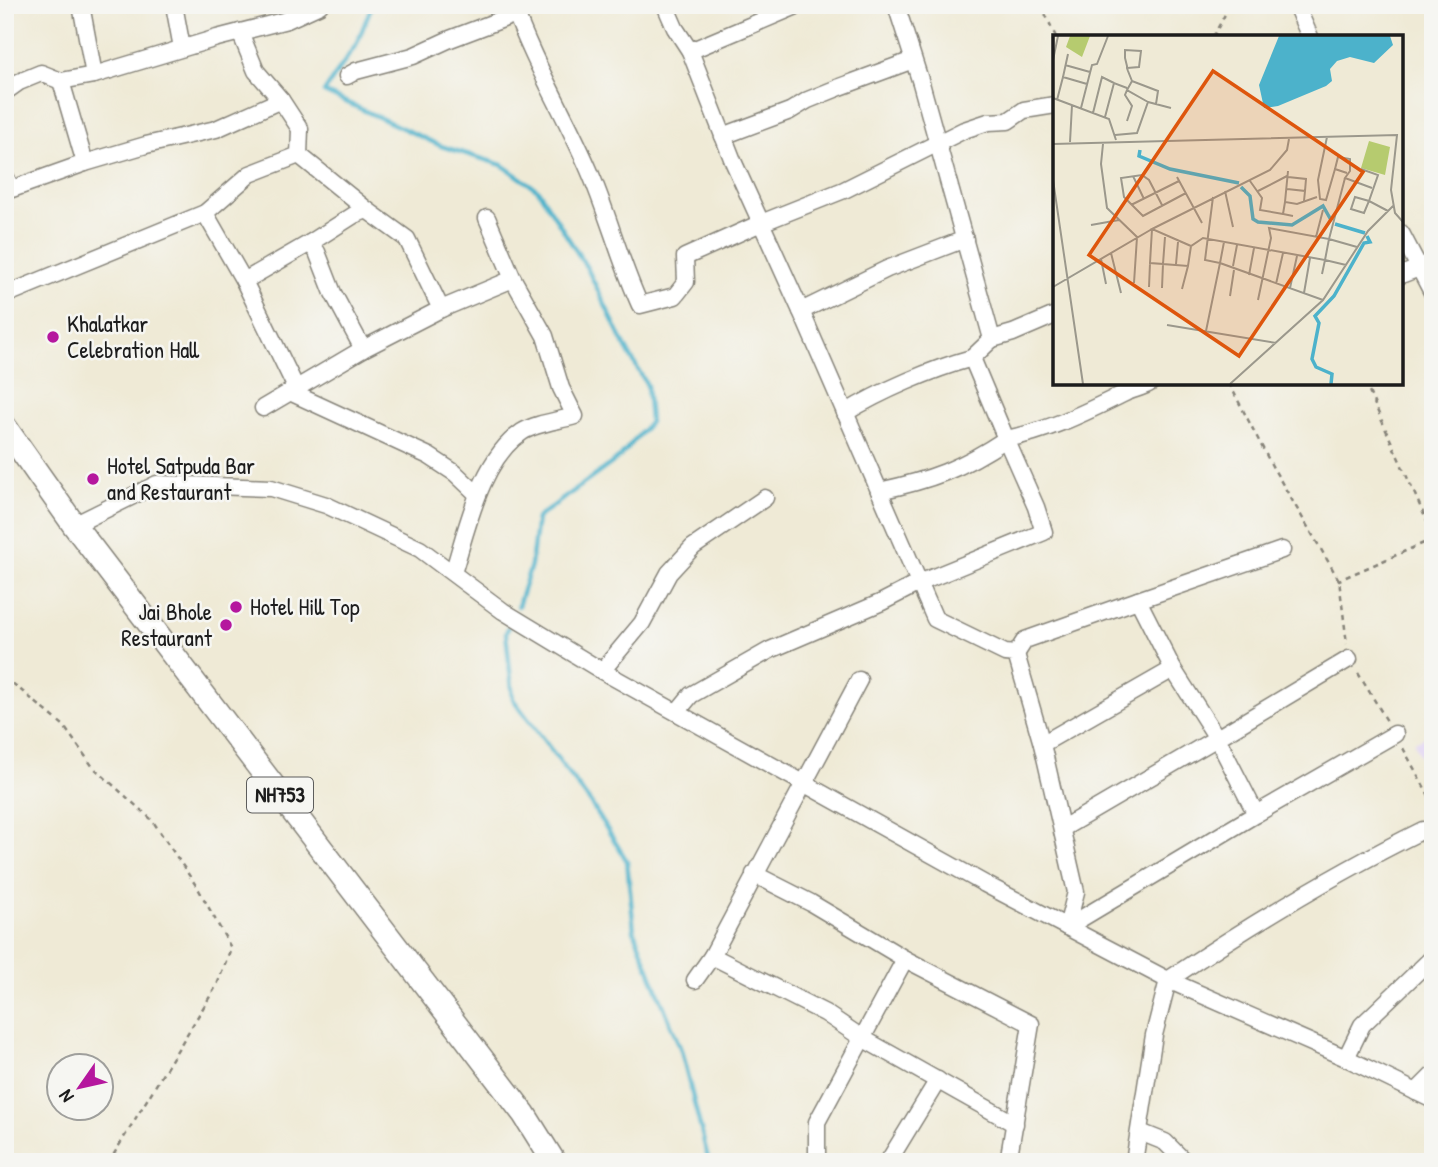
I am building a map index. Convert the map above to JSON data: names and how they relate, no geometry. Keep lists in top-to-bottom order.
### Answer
{
  "streets": {
    "highway": ["NH753"]
  },
  "places": [
    "Khalatkar Celebration Hall",
    "Hotel Satpuda Bar and Restaurant",
    "Hotel Hill Top",
    "Jai Bhole Restaurant"
  ],
  "north": "bottom left"
}
